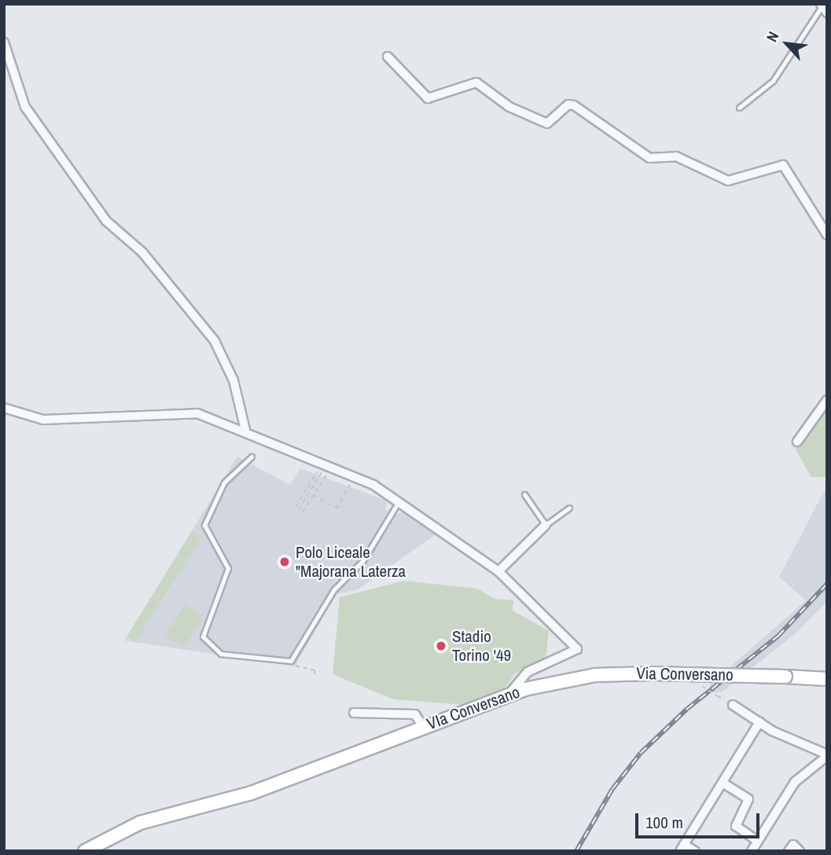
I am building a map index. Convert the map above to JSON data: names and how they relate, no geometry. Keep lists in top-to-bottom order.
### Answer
{
  "streets": {
    "main road": ["Via Conversano", "VIa Conversano"]
  },
  "crossings": [
    ["Via Conversano", "VIa Conversano"]
  ],
  "places": ["Polo Liceale \"Majorana Laterza", "Stadio Torino '49"],
  "scale_bar": "100 m",
  "north": "top left"
}
